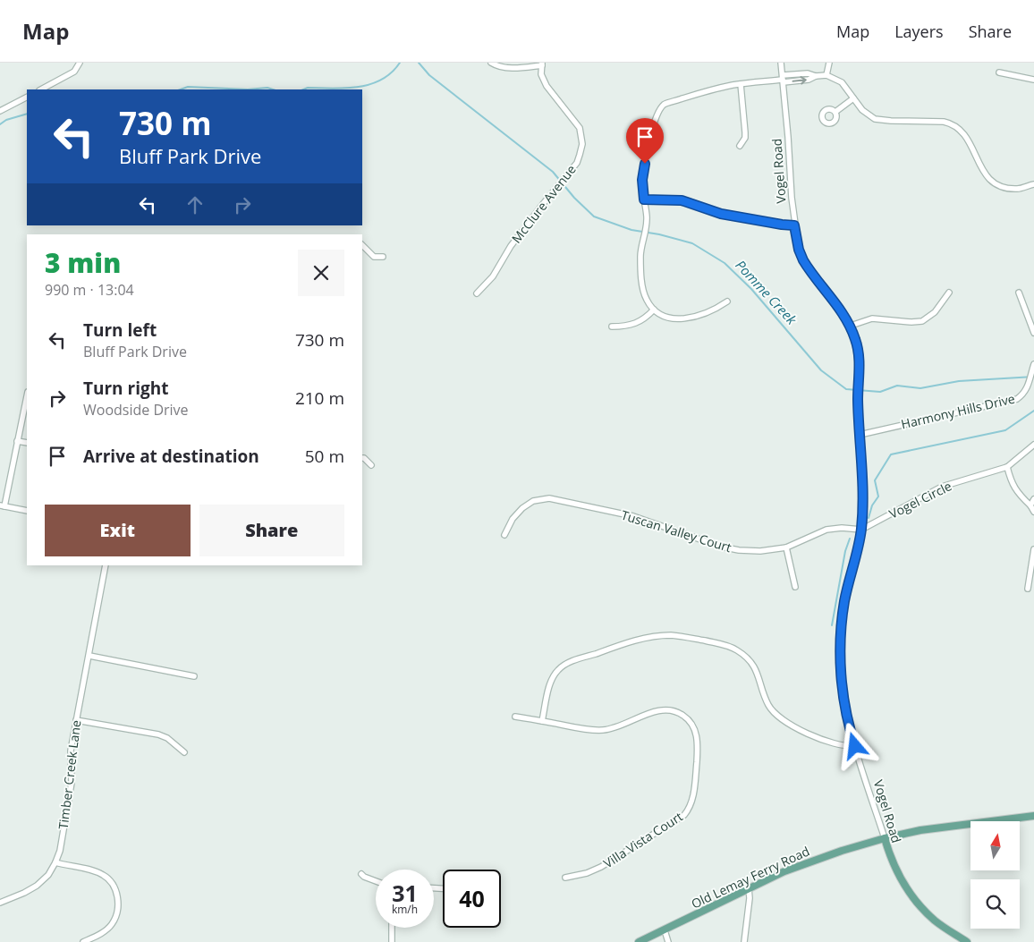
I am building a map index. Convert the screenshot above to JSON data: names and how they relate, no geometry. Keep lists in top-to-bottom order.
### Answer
{
  "streets": {
    "main road": ["Vogel Road", "Old Lemay Ferry Road"],
    "street": [
      "McClure Avenue",
      "Harmony Hills Drive",
      "Vogel Circle",
      "Tuscan Valley Court",
      "Timber Creek Lane",
      "Villa Vista Court"
    ]
  },
  "crossings": [
    ["Vogel Road", "Harmony Hills Drive"],
    ["Vogel Road", "Vogel Circle"],
    ["Vogel Road", "Tuscan Valley Court"],
    ["Vogel Road", "Old Lemay Ferry Road"],
    ["Vogel Circle", "Tuscan Valley Court"]
  ],
  "water": ["Pomme Creek"],
  "north": "top",
  "page": {
    "header": "Map",
    "nav": ["Map", "Layers", "Share"],
    "turn": ["730 m", "Bluff Park Drive"],
    "heading": ["3 min", "990 m · 13:04"],
    "list": [
      {
        "name": "Turn left",
        "note": "Bluff Park Drive",
        "value": "730 m"
      },
      {
        "name": "Turn right",
        "note": "Woodside Drive",
        "value": "210 m"
      },
      {
        "name": "Arrive at destination",
        "value": "50 m"
      }
    ],
    "buttons": ["Exit", "Share"],
    "speed": "31 km/h",
    "limit": "40"
  }
}
